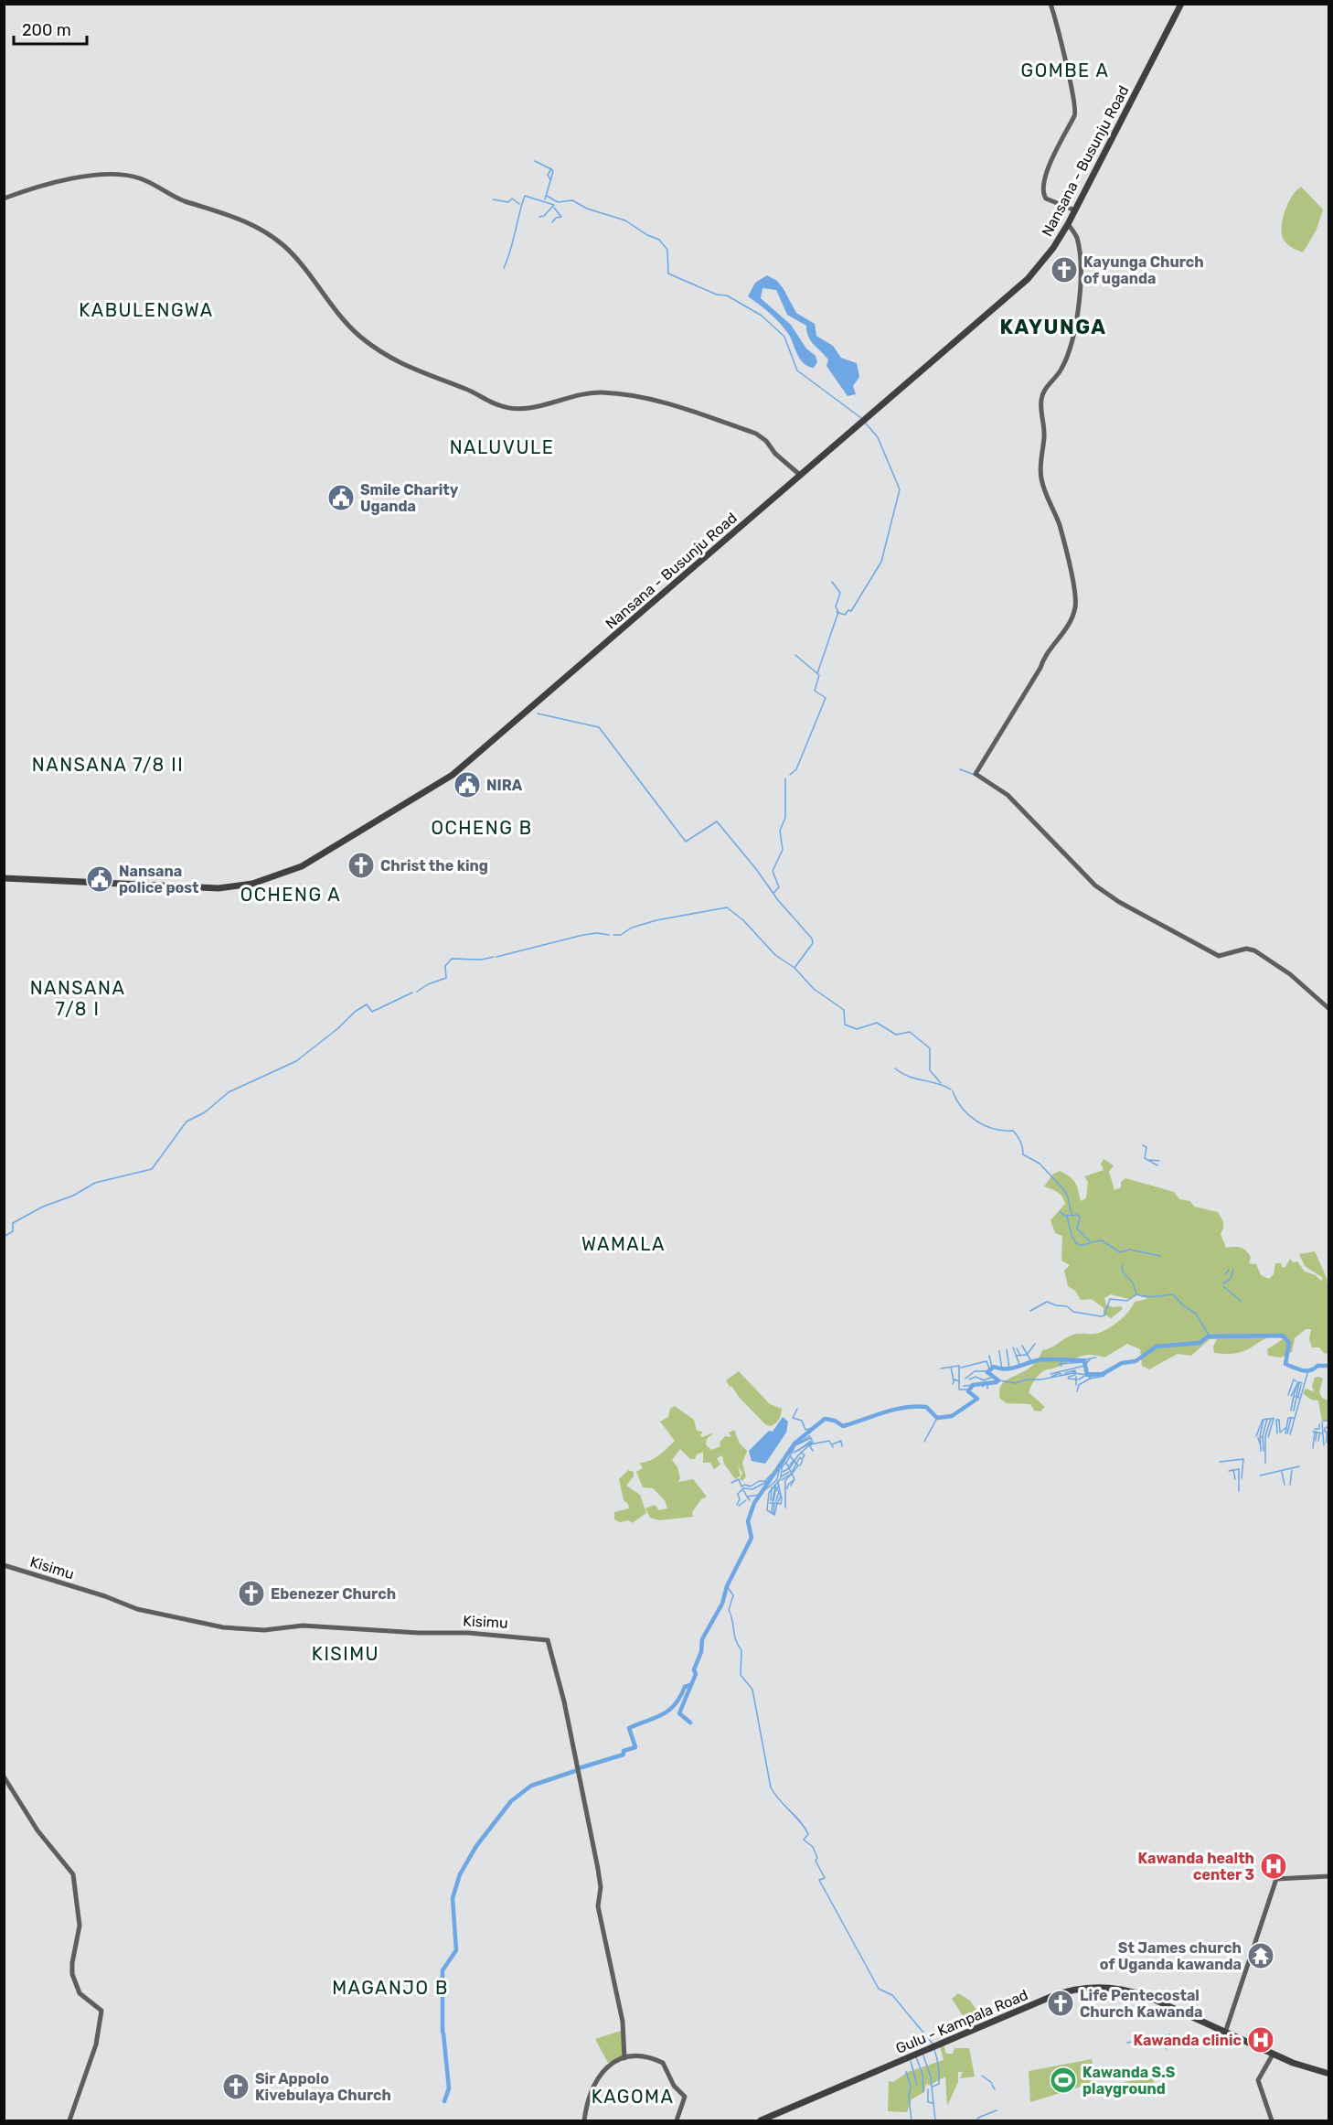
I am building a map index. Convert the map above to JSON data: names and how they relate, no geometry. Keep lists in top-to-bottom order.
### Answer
{
  "streets": {
    "main road": ["Nansana - Busunju Road", "Gulu - Kampala Road"],
    "street": ["Kisimu"]
  },
  "districts": [
    "GOMBE A",
    "KABULENGWA",
    "KAYUNGA",
    "NALUVULE",
    "NANSANA 7/8 II",
    "OCHENG B",
    "OCHENG A",
    "NANSANA 7/8 I",
    "WAMALA",
    "KISIMU",
    "MAGANJO B",
    "KAGOMA"
  ],
  "places": {
    "church": [
      "Kayunga Church of uganda",
      "Christ the king",
      "Ebenezer Church",
      "Life Pentecostal Church Kawanda",
      "Sir Appolo Kivebulaya Church"
    ],
    "public building": ["Smile Charity Uganda", "NIRA", "Nansana police post"],
    "hospital": ["Kawanda health center 3", "Kawanda clinic"],
    "temple": ["St James church of Uganda kawanda"],
    "sports": ["Kawanda S.S playground"]
  },
  "scale_bar": "200 m"
}
